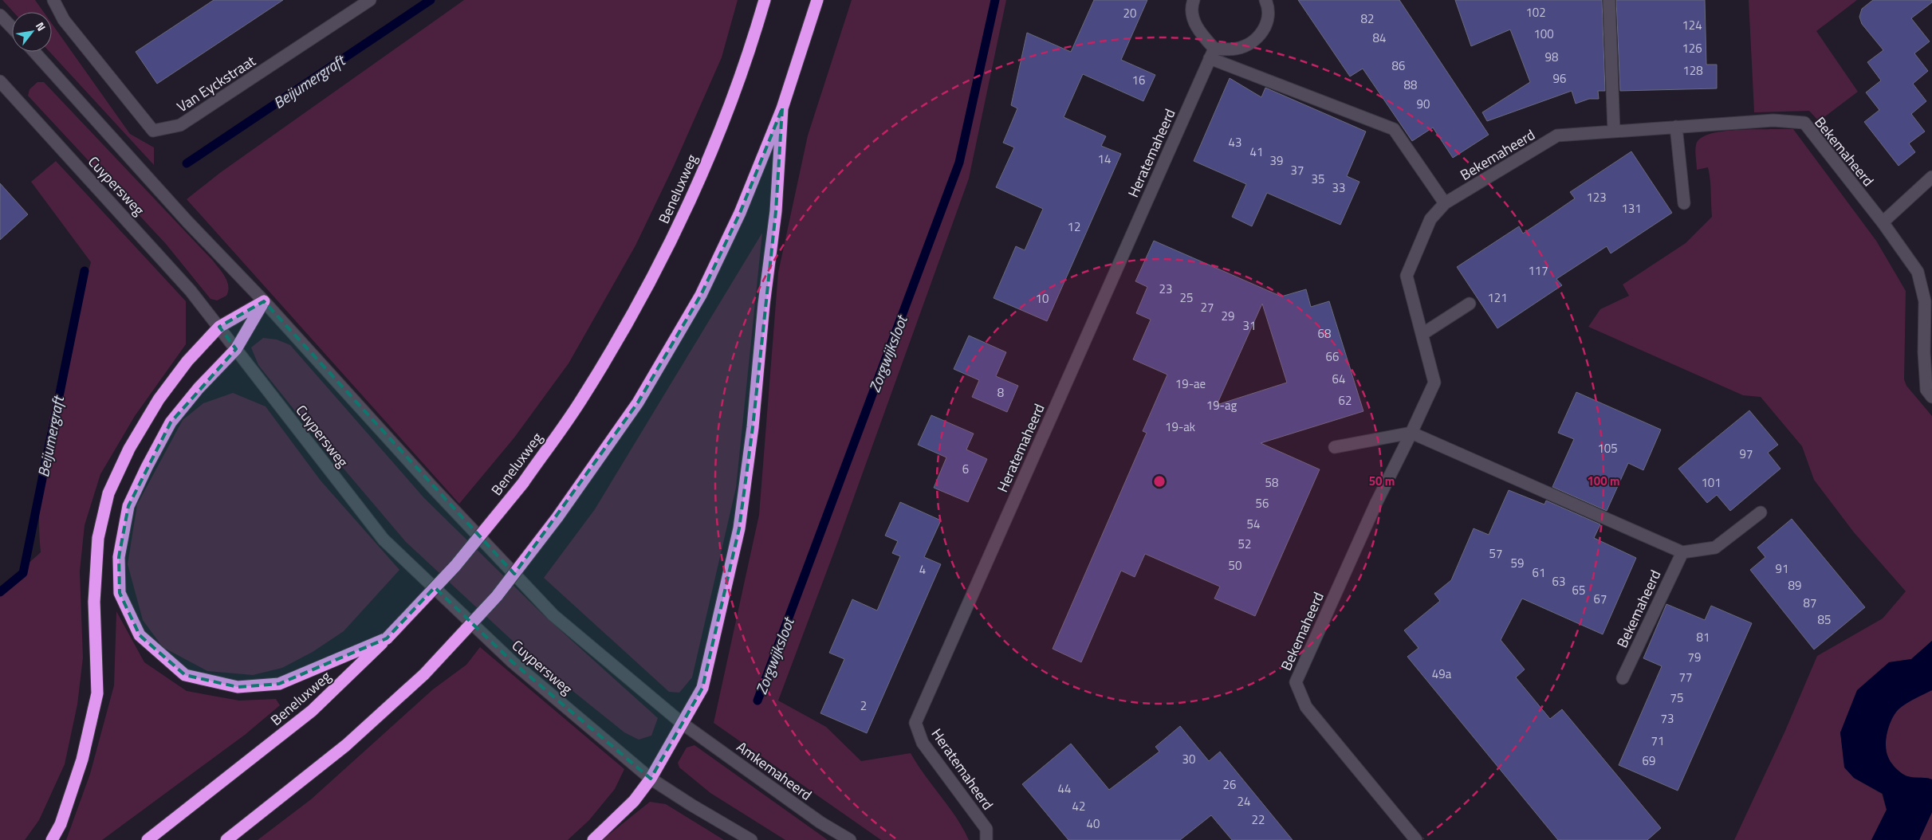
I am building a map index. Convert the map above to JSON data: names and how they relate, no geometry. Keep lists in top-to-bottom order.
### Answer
{
  "streets": {
    "highway": ["Beneluxweg"],
    "street": [
      "Van Eyckstraat",
      "Bekemaheerd",
      "Heratemaheerd",
      "Cuypersweg",
      "Amkemaheerd"
    ]
  },
  "crossings": [
    ["Cuypersweg", "Amkemaheerd"]
  ],
  "water": ["Beijumergraft", "Zorgwijksloot"],
  "house_numbers": [
    "102",
    "20",
    "82",
    "124",
    "100",
    "84",
    "126",
    "98",
    "86",
    "128",
    "96",
    "16",
    "88",
    "90",
    "43",
    "41",
    "14",
    "39",
    "37",
    "35",
    "33",
    "123",
    "131",
    "12",
    "117",
    "23",
    "25",
    "121",
    "10",
    "27",
    "29",
    "31",
    "68",
    "66",
    "64",
    "19-ae",
    "8",
    "62",
    "19-ag",
    "19-ak",
    "105",
    "97",
    "6",
    "58",
    "101",
    "56",
    "54",
    "52",
    "57",
    "59",
    "50",
    "91",
    "4",
    "61",
    "63",
    "89",
    "65",
    "67",
    "87",
    "85",
    "81",
    "79",
    "49a",
    "77",
    "75",
    "2",
    "73",
    "71",
    "30",
    "69",
    "26",
    "44",
    "24",
    "42",
    "22",
    "40"
  ],
  "north": "top right",
  "rings": ["50 m", "100 m"]
}
